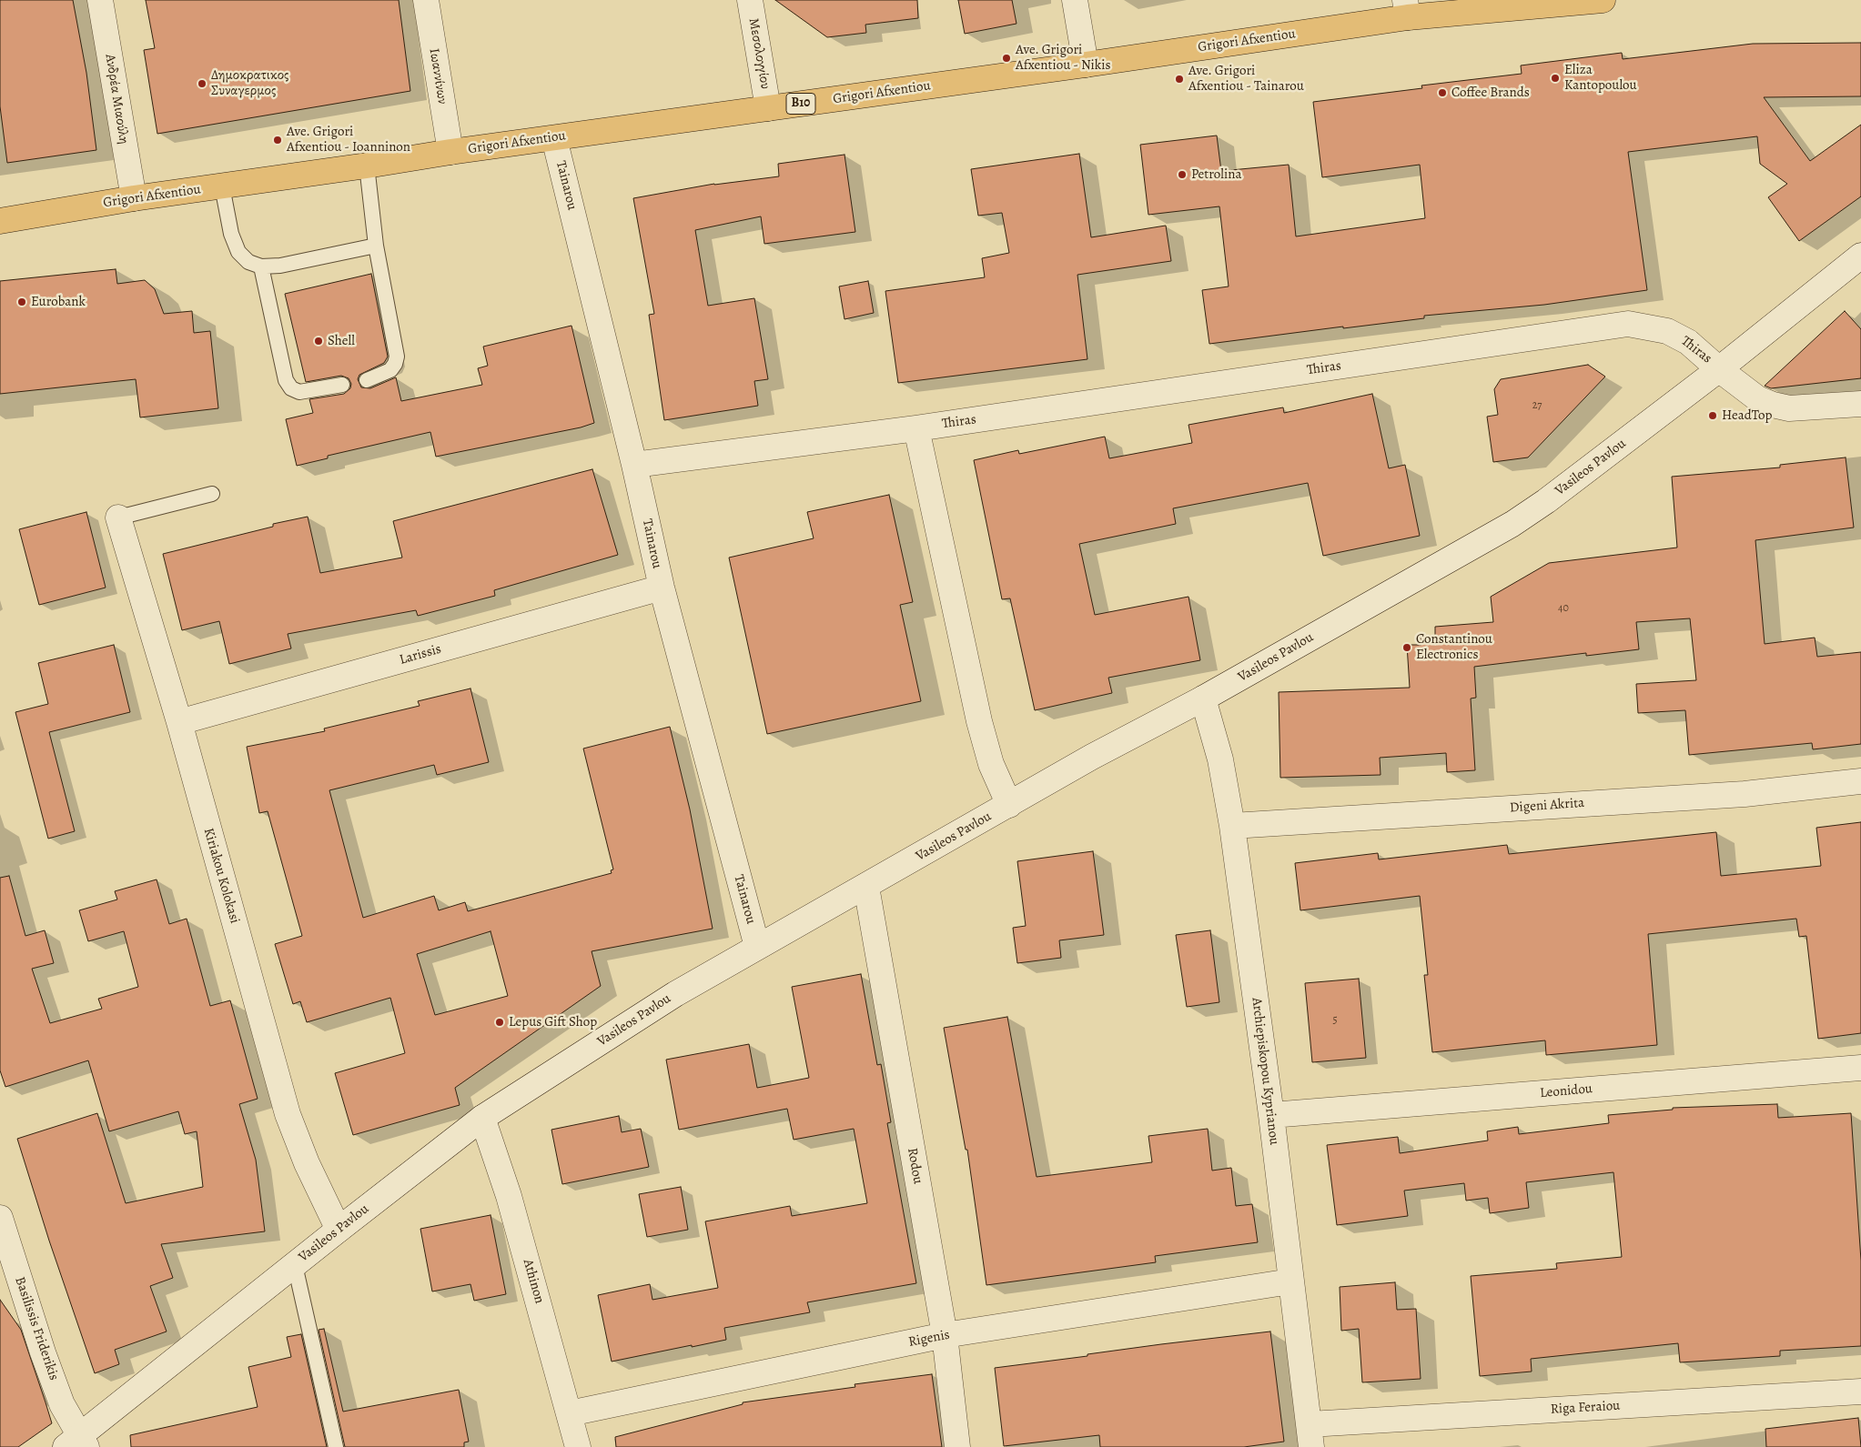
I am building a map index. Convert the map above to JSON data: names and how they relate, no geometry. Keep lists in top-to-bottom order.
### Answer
{
  "streets": {
    "main road": ["Grigori Afxentiou", "B10"],
    "street": [
      "Μεσολογγίου",
      "Ιωαννίνων",
      "Ανδρέα Μιαούλη",
      "Tainarou",
      "Thiras",
      "Vasileos Pavlou",
      "Larissis",
      "Digeni Akrita",
      "Kiriakou Kolokasi",
      "Archiepiskopou Kyprianou",
      "Leonidou",
      "Rodou",
      "Athinon",
      "Basilissis Friderikis",
      "Rigenis",
      "Riga Feraiou"
    ]
  },
  "crossings": [
    ["Grigori Afxentiou", "Μεσολογγίου"],
    ["Grigori Afxentiou", "Ιωαννίνων"],
    ["Grigori Afxentiou", "Ανδρέα Μιαούλη"],
    ["Grigori Afxentiou", "Tainarou"],
    ["Tainarou", "Thiras"],
    ["Tainarou", "Vasileos Pavlou"],
    ["Tainarou", "Larissis"],
    ["Thiras", "Vasileos Pavlou"],
    ["Vasileos Pavlou", "Kiriakou Kolokasi"],
    ["Vasileos Pavlou", "Archiepiskopou Kyprianou"],
    ["Vasileos Pavlou", "Rodou"],
    ["Vasileos Pavlou", "Athinon"],
    ["Vasileos Pavlou", "Basilissis Friderikis"],
    ["Larissis", "Kiriakou Kolokasi"],
    ["Digeni Akrita", "Archiepiskopou Kyprianou"],
    ["Archiepiskopou Kyprianou", "Leonidou"],
    ["Archiepiskopou Kyprianou", "Rigenis"],
    ["Archiepiskopou Kyprianou", "Riga Feraiou"],
    ["Rodou", "Rigenis"],
    ["Athinon", "Rigenis"]
  ],
  "places": [
    "Ave. Grigori Afxentiou - Nikis",
    "Eliza Kantopoulou",
    "Ave. Grigori Afxentiou - Tainarou",
    "Δημοκρατικος Συναγερμος",
    "Coffee Brands",
    "Ave. Grigori Afxentiou - Ioanninon",
    "Petrolina",
    "Eurobank",
    "Shell",
    "HeadTop",
    "Constantinou Electronics",
    "Lepus Gift Shop"
  ],
  "house_numbers": ["27", "40", "5"]
}
